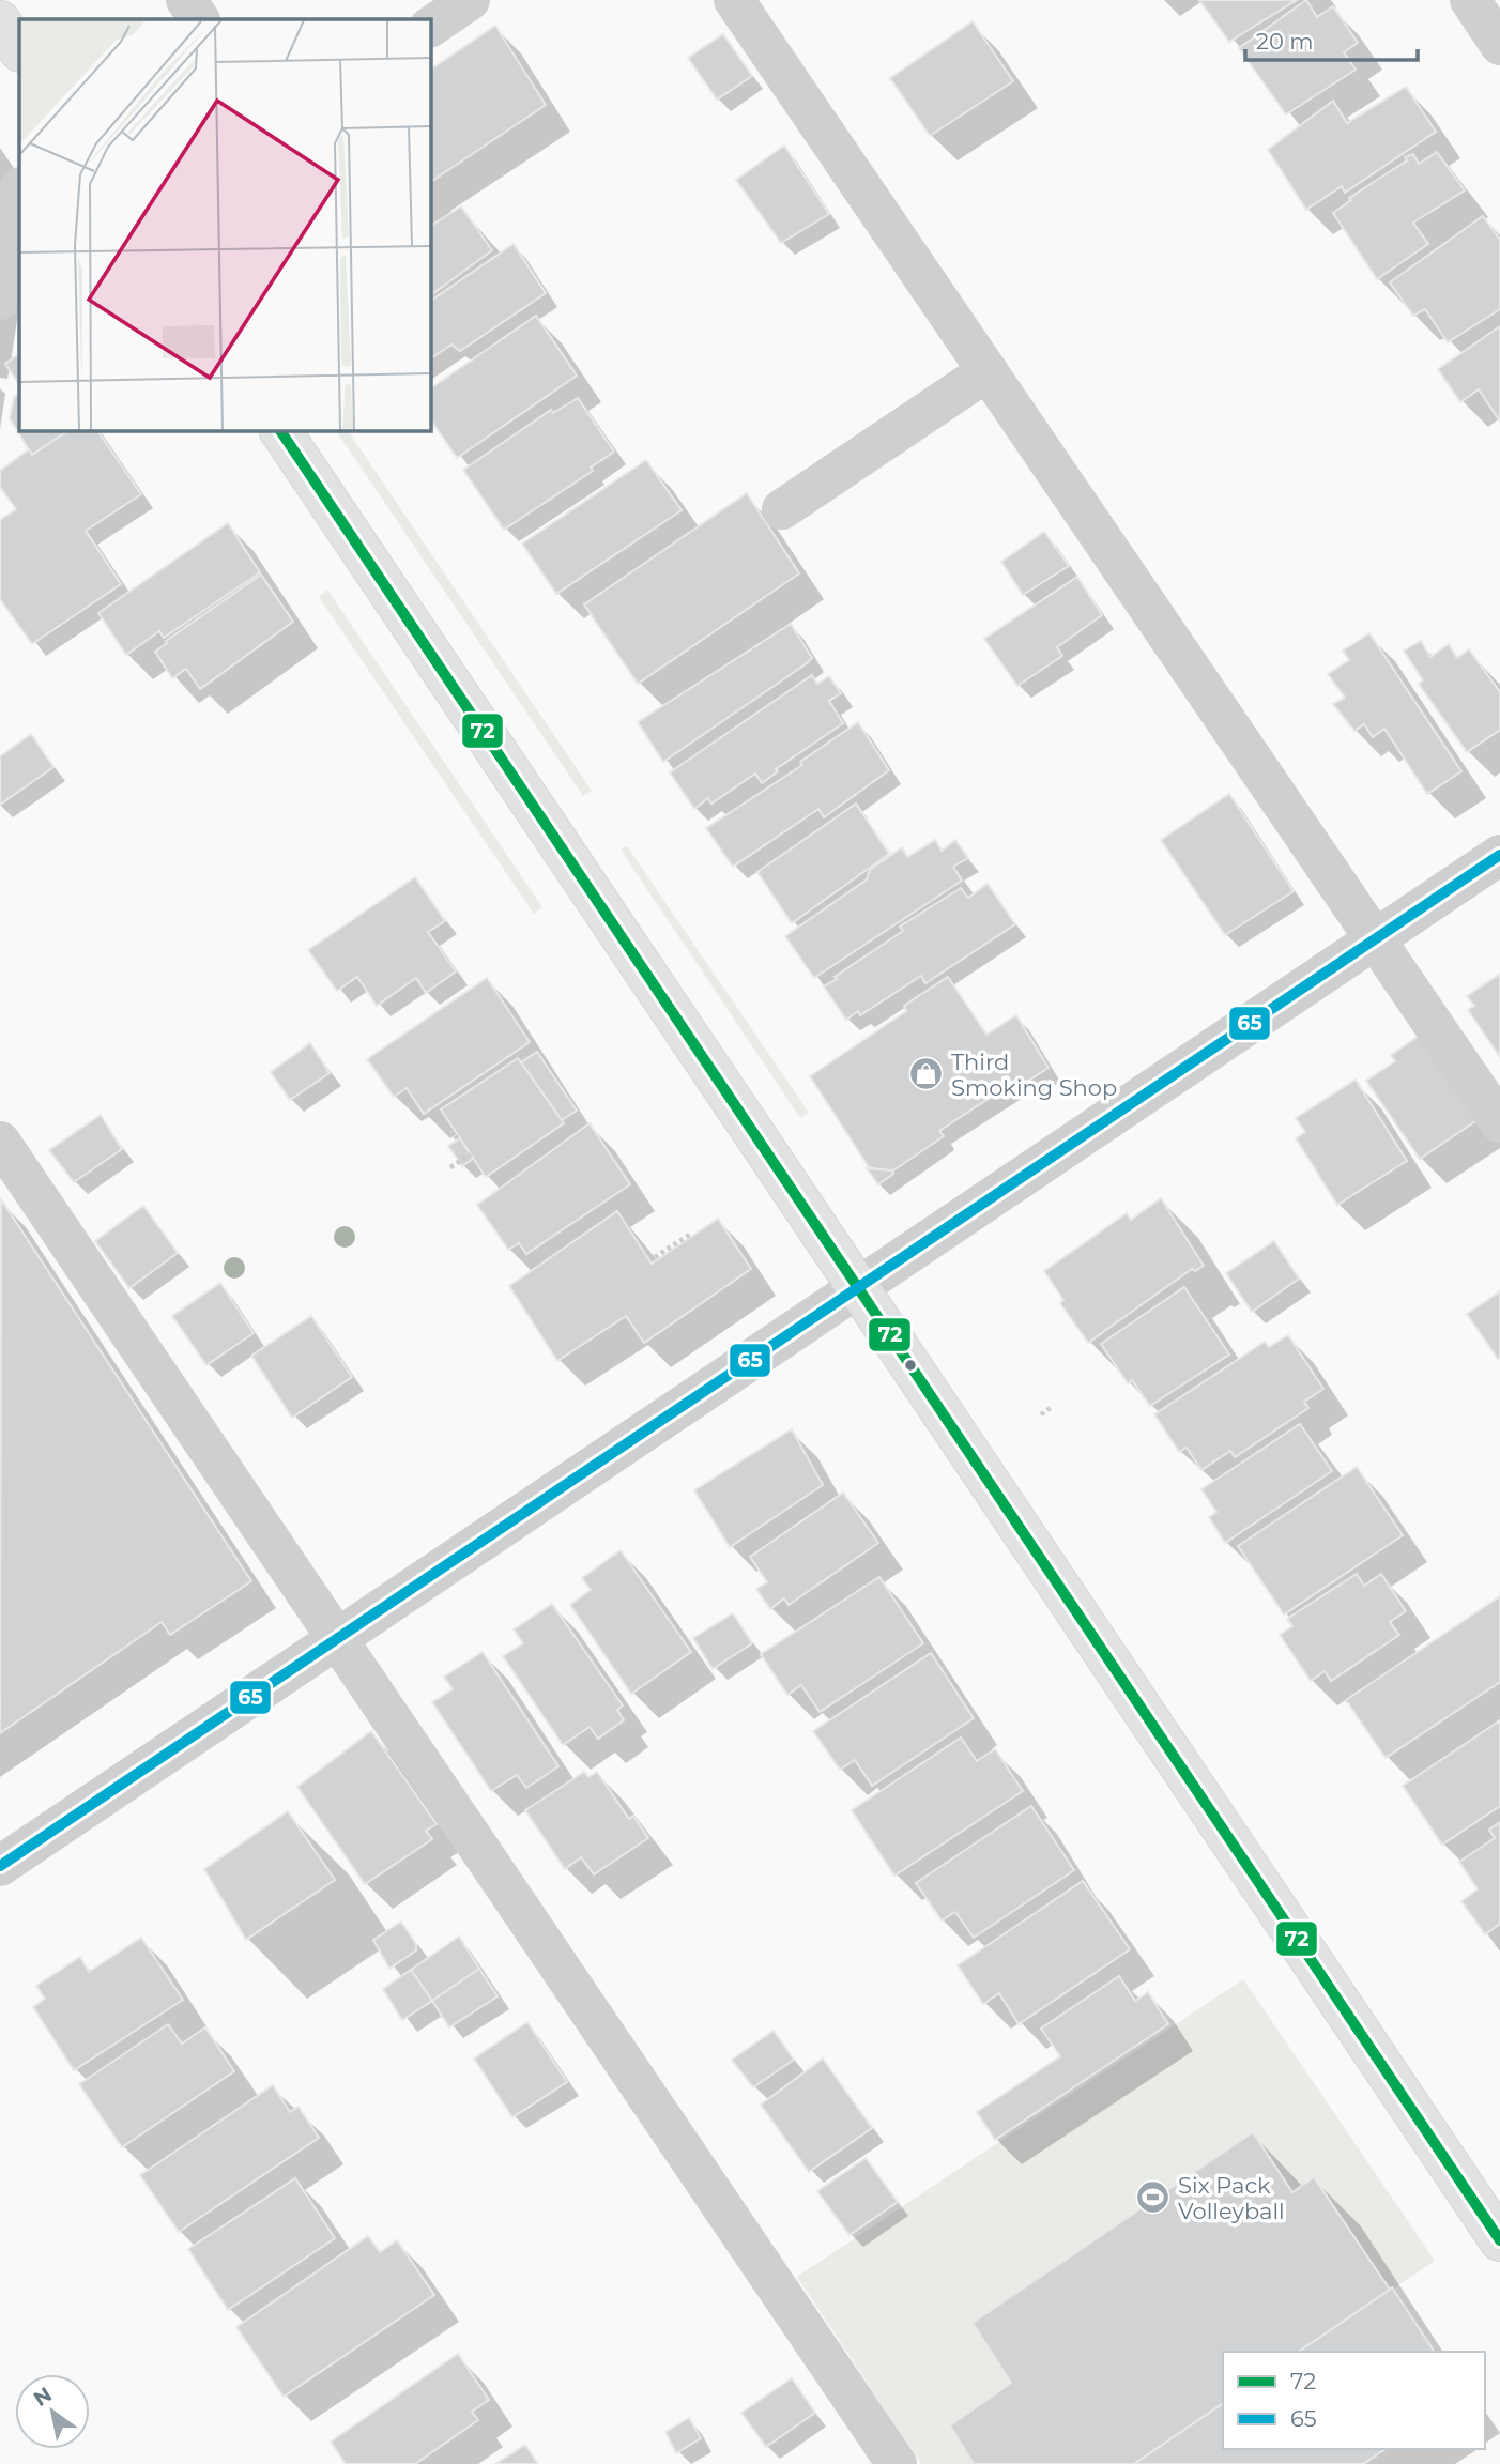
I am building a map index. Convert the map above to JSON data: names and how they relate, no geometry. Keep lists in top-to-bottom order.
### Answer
{
  "places": {
    "shop": ["Third Smoking Shop"],
    "sports": ["Six Pack Volleyball"]
  },
  "lines": ["transit line 72", "transit line 65"],
  "legend": ["72", "65"],
  "scale_bar": "20 m",
  "north": "top left"
}
